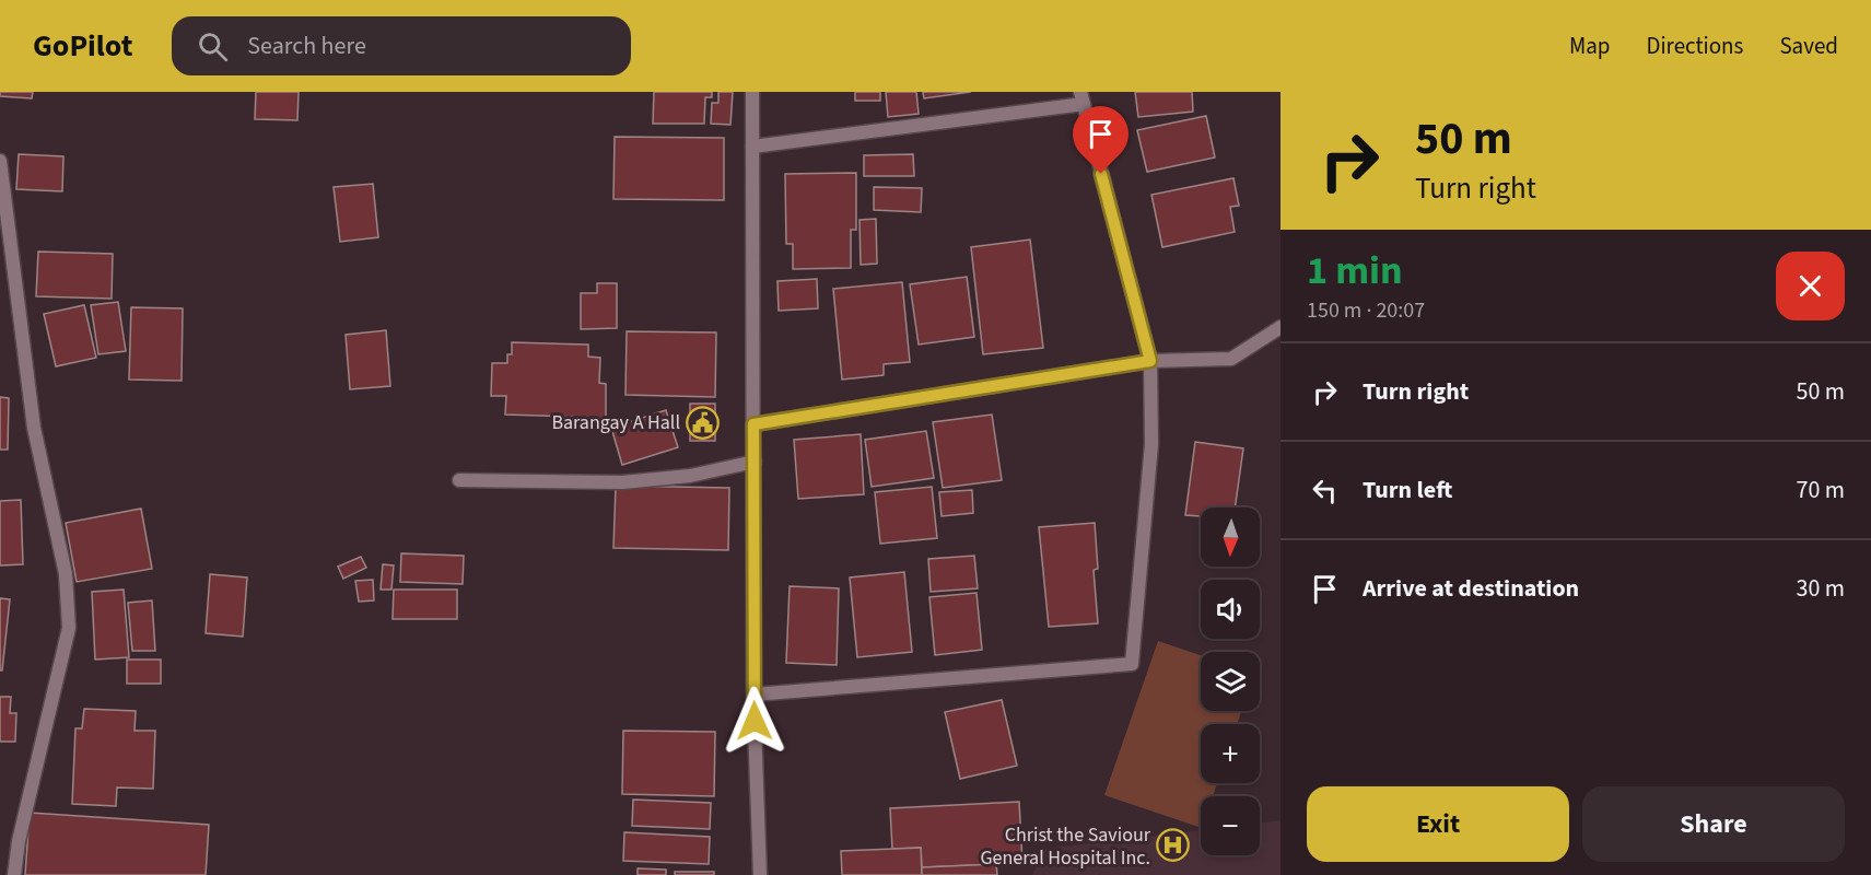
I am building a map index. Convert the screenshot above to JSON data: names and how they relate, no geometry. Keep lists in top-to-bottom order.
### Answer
{
  "places": {
    "public building": ["Barangay A Hall"],
    "hospital": ["Christ the Saviour General Hospital Inc."]
  },
  "north": "bottom",
  "page": {
    "header": "GoPilot",
    "search": "Search here",
    "nav": ["Map", "Directions", "Saved"],
    "turn": ["50 m", "Turn right"],
    "heading": ["1 min", "150 m · 20:07"],
    "list": [
      {
        "name": "Turn right",
        "value": "50 m"
      },
      {
        "name": "Turn left",
        "value": "70 m"
      },
      {
        "name": "Arrive at destination",
        "value": "30 m"
      }
    ],
    "map_buttons": ["+", "−"],
    "buttons": ["Exit", "Share"]
  }
}
